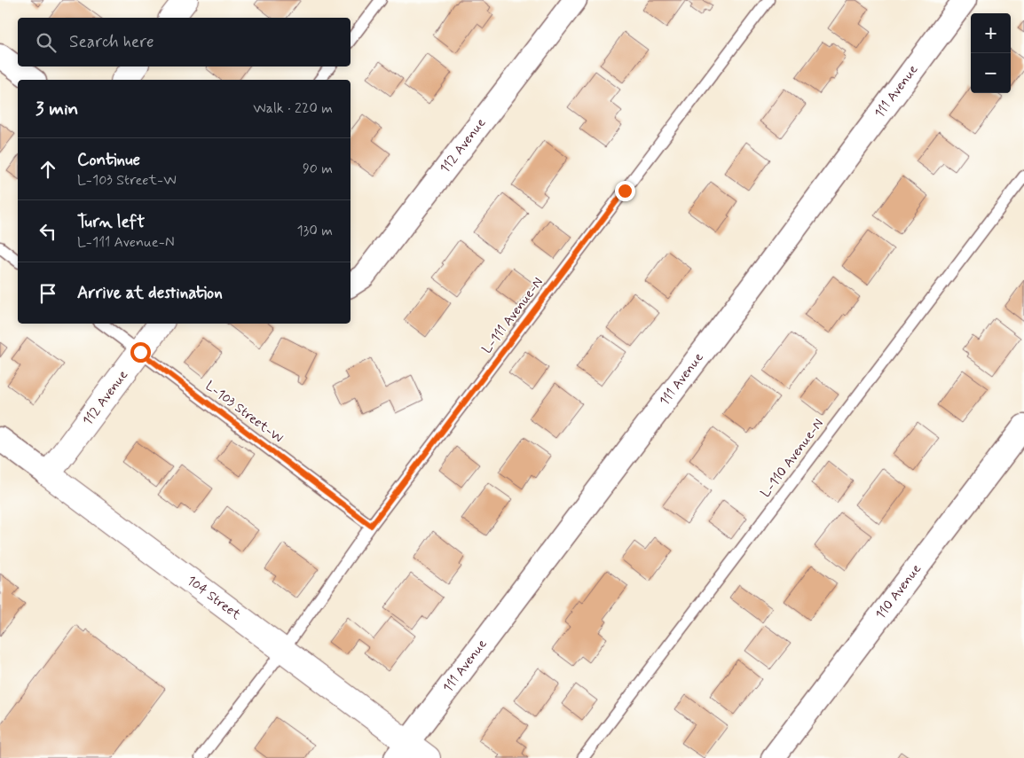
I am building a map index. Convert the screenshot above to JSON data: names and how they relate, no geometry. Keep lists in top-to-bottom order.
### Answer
{
  "streets": {
    "street": [
      "111 Avenue",
      "112 Avenue",
      "110 Avenue",
      "104 Street"
    ],
    "lane": ["L-111 Avenue-N", "L-103 Street-W", "L-110 Avenue-N"]
  },
  "crossings": [
    ["111 Avenue", "104 Street"],
    ["112 Avenue", "L-103 Street-W"],
    ["112 Avenue", "104 Street"],
    ["L-111 Avenue-N", "L-103 Street-W"],
    ["L-111 Avenue-N", "104 Street"]
  ],
  "page": {
    "map_buttons": ["+", "−"],
    "search": "Search here",
    "heading": ["3 min", "Walk · 220 m"],
    "list": [
      ["Continue", "L-103 Street-W", "90 m"],
      ["Turn left", "L-111 Avenue-N", "130 m"],
      "Arrive at destination"
    ]
  }
}
